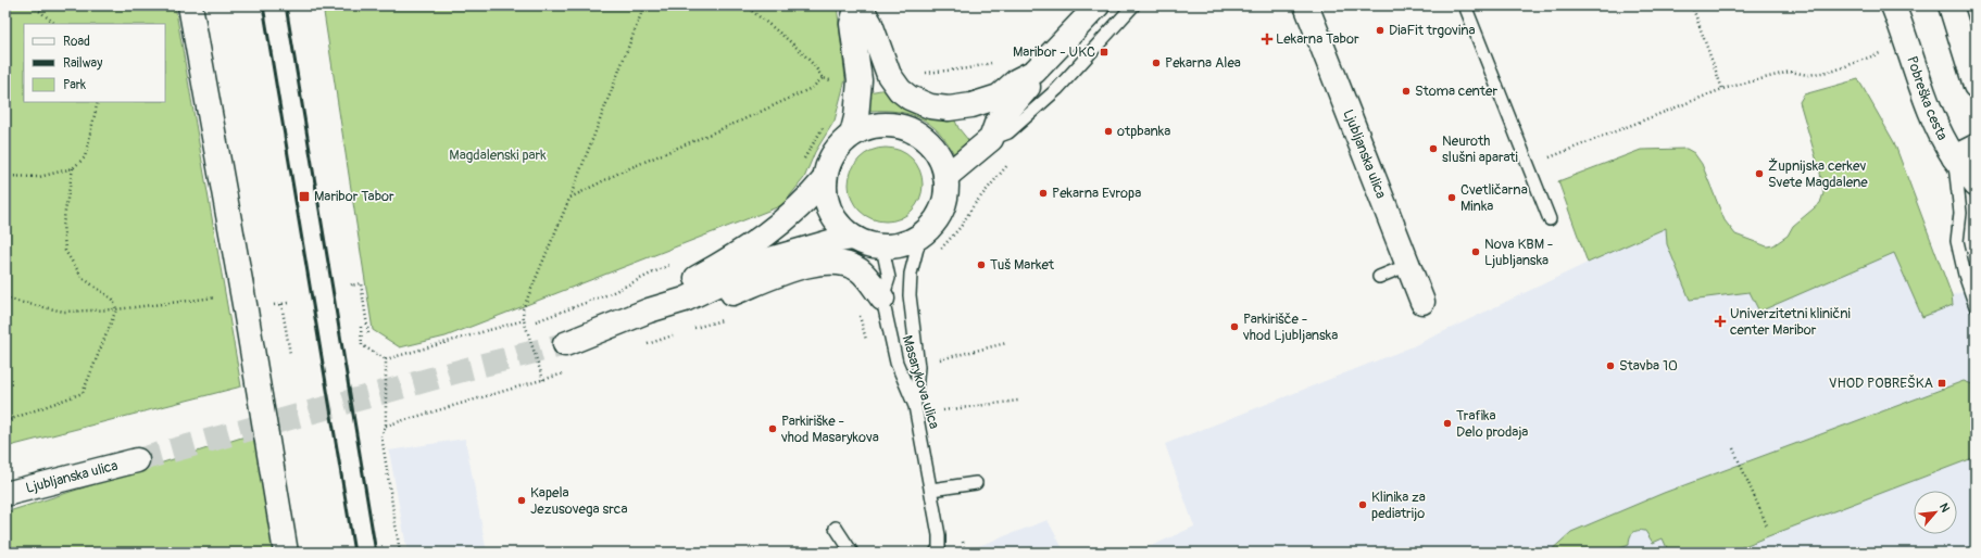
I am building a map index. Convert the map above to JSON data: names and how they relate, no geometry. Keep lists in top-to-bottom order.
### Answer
{
  "streets": {
    "street": ["Pobreška cesta", "Ljubljanska ulica"],
    "lane": ["Masarykova ulica"]
  },
  "parks": ["Magdalenski park"],
  "places": {
    "other": [
      "DiaFit trgovina",
      "Pekarna Alea",
      "Stoma center",
      "otpbanka",
      "Neuroth slušni aparati",
      "Župnijska cerkev Svete Magdalene",
      "Pekarna Evropa",
      "Cvetličarna Minka",
      "Nova KBM - Ljubljanska",
      "Tuš Market",
      "Parkirišče - vhod Ljubljanska",
      "Stavba 10",
      "Trafika Delo prodaja",
      "Parkiriške - vhod Masarykova",
      "Kapela Jezusovega srca",
      "Klinika za pediatrijo"
    ],
    "health": ["Lekarna Tabor", "Univerzitetni klinični center Maribor"],
    "transit": ["Maribor - UKC", "Maribor Tabor", "VHOD POBREŠKA"]
  },
  "legend": ["Road", "Railway", "Park"],
  "north": "top right"
}
